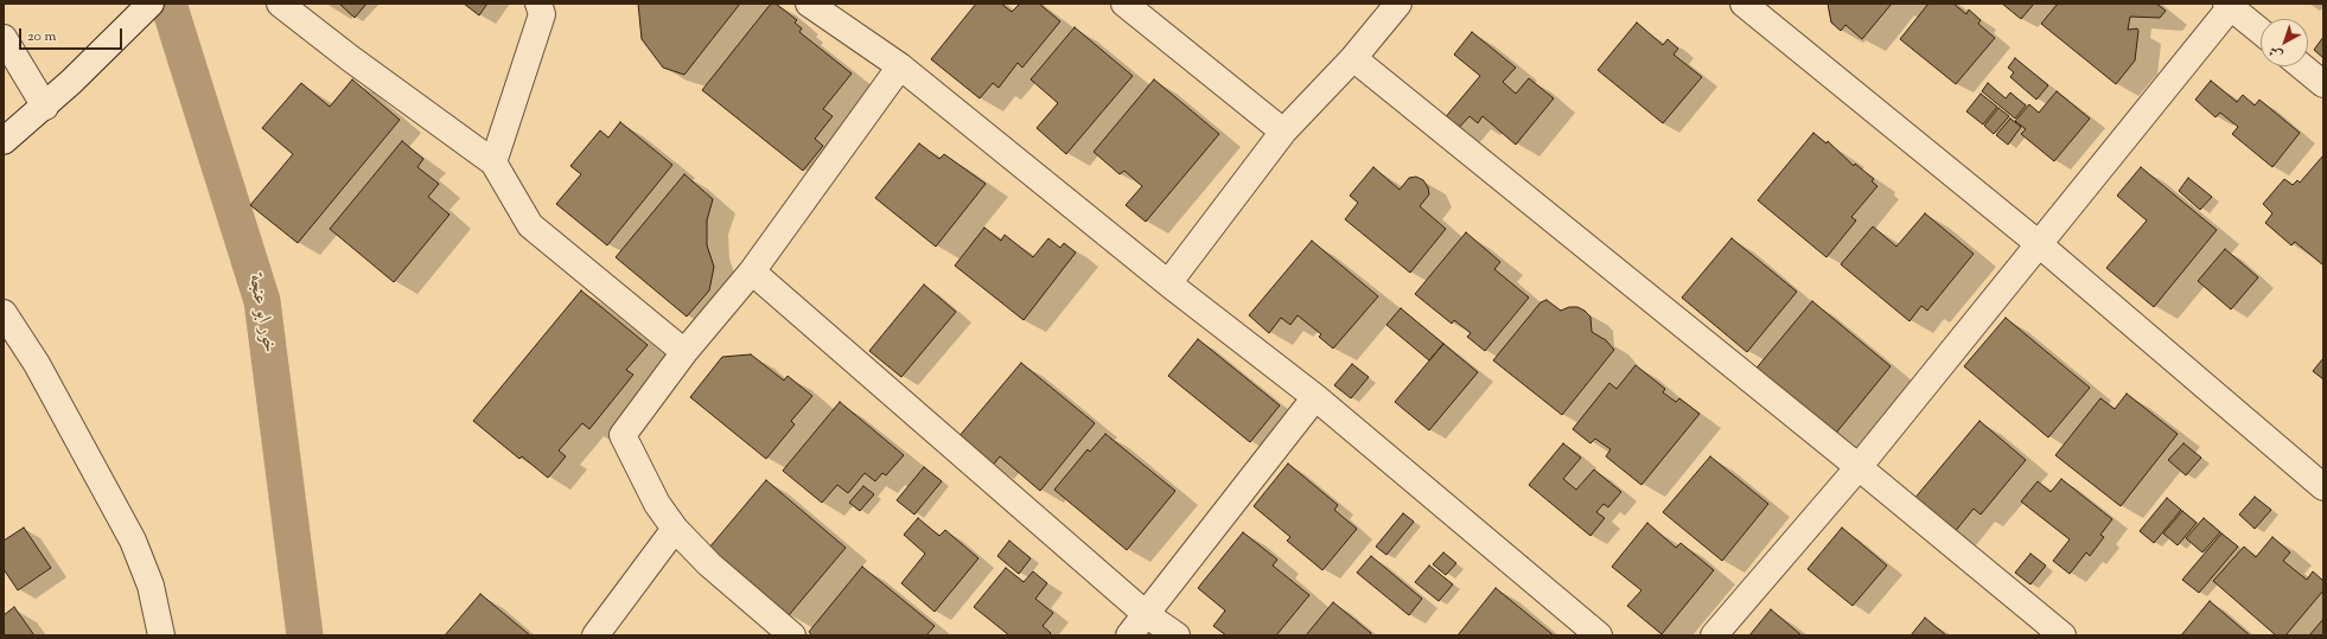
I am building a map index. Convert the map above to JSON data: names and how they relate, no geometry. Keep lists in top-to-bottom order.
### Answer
{
  "water": ["خور ابو عنجة"],
  "scale_bar": "20 m",
  "north": "bottom left"
}
